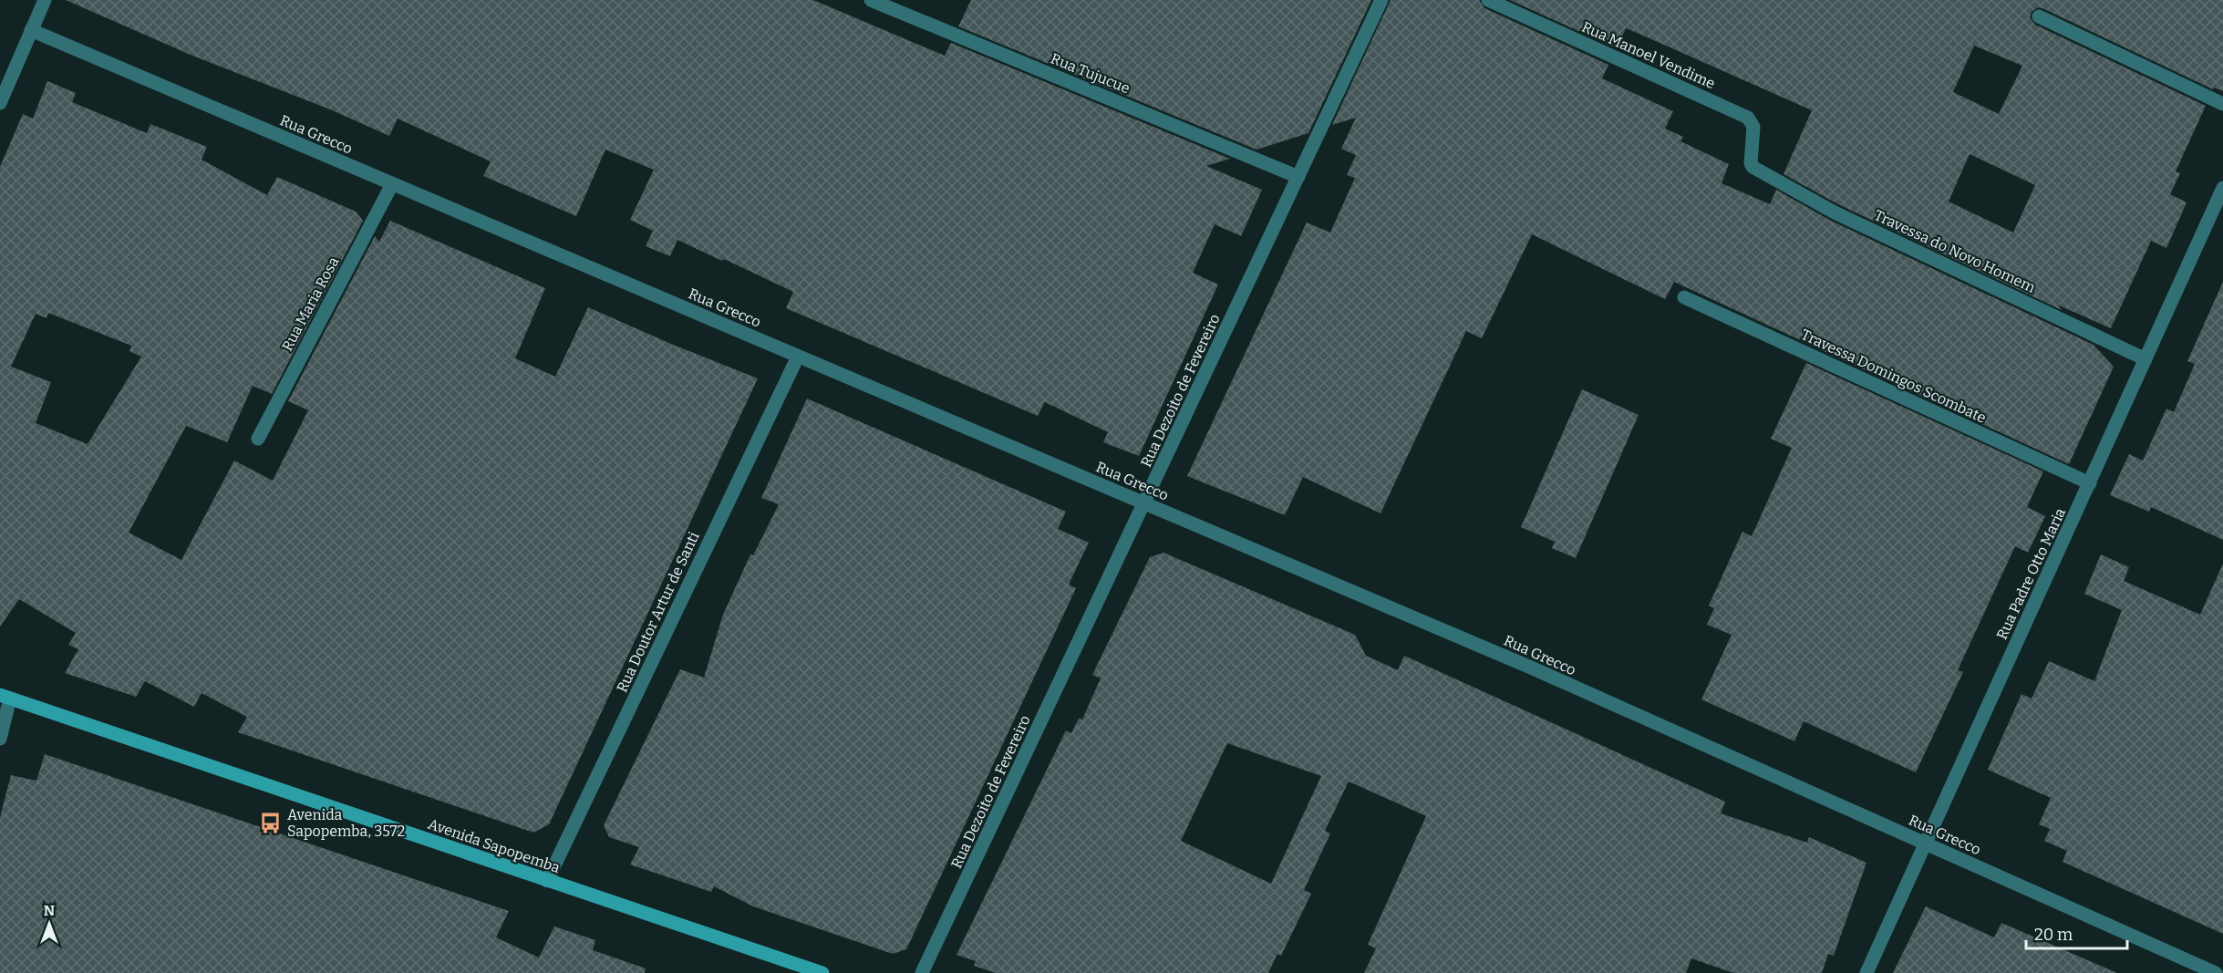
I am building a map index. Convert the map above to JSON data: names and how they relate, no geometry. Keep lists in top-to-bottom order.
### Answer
{
  "streets": {
    "main road": ["Avenida Sapopemba"],
    "street": [
      "Rua Manoel Vendime",
      "Rua Tujucue",
      "Rua Grecco",
      "Travessa do Novo Homem",
      "Rua Maria Rosa",
      "Travessa Domingos Scombate",
      "Rua Dezoito de Fevereiro",
      "Rua Padre Otto Maria",
      "Rua Doutor Artur de Santi"
    ]
  },
  "crossings": [
    ["Rua Manoel Vendime", "Travessa do Novo Homem"],
    ["Rua Tujucue", "Rua Dezoito de Fevereiro"],
    ["Rua Grecco", "Rua Maria Rosa"],
    ["Rua Grecco", "Rua Dezoito de Fevereiro"],
    ["Rua Grecco", "Rua Padre Otto Maria"],
    ["Rua Grecco", "Rua Doutor Artur de Santi"],
    ["Travessa do Novo Homem", "Rua Padre Otto Maria"],
    ["Travessa Domingos Scombate", "Rua Padre Otto Maria"],
    ["Rua Doutor Artur de Santi", "Avenida Sapopemba"]
  ],
  "places": {
    "bus stop": ["Avenida Sapopemba, 3572"]
  },
  "scale_bar": "20 m",
  "north": "top"
}
